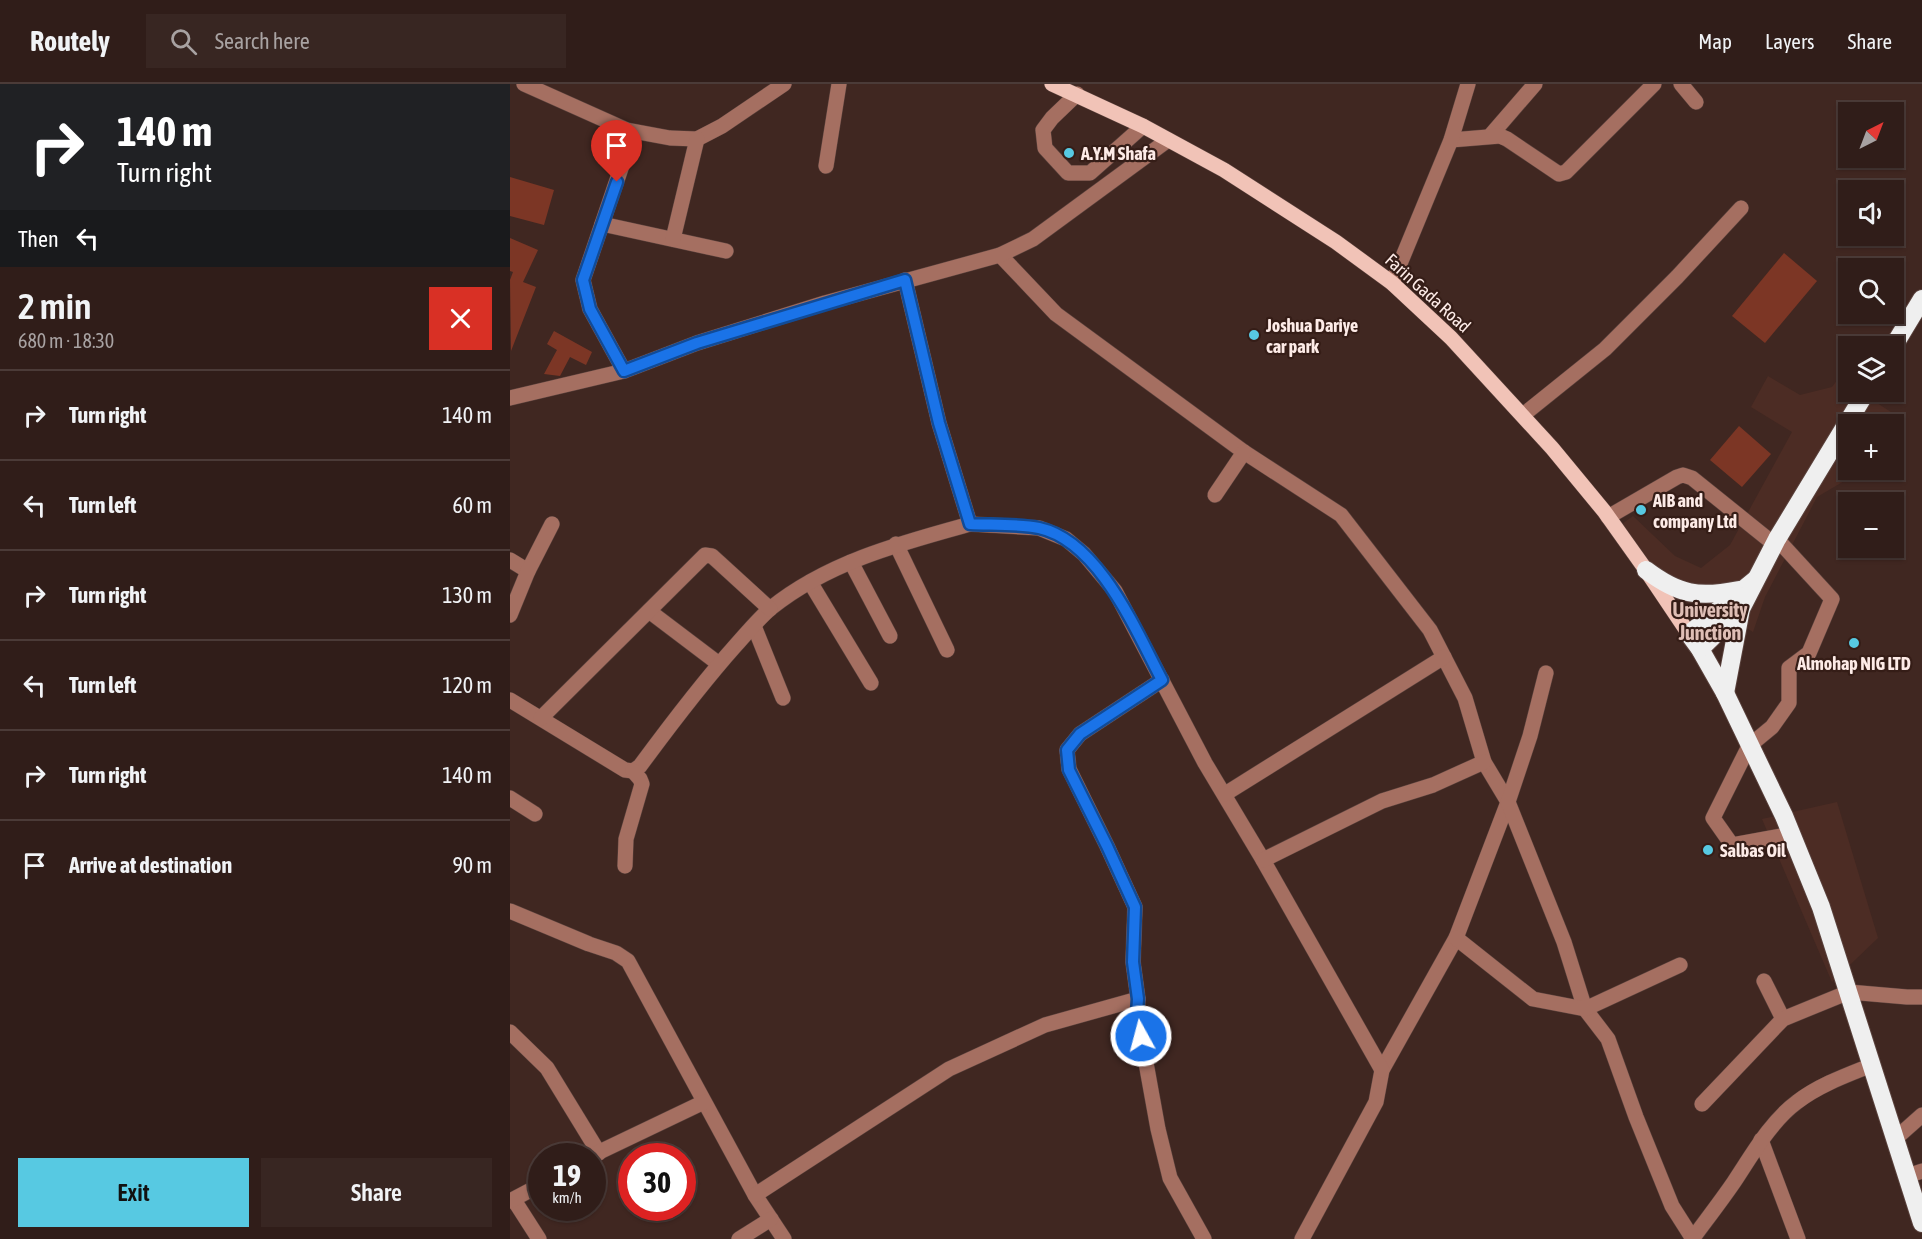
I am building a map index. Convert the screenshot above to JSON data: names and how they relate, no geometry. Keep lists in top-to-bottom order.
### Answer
{
  "streets": {
    "main road": ["Farin Gada Road"]
  },
  "districts": ["University Junction"],
  "places": [
    "A.Y.M Shafa",
    "Joshua Dariye car park",
    "AIB and company Ltd",
    "Almohap NIG LTD",
    "Salbas Oil"
  ],
  "north": "top right",
  "page": {
    "header": "Routely",
    "search": "Search here",
    "nav": ["Map", "Layers", "Share"],
    "turn": ["140 m", "Turn right"],
    "map_buttons": ["+", "−"],
    "then": "Then",
    "heading": ["2 min", "680 m · 18:30"],
    "list": [
      {
        "name": "Turn right",
        "value": "140 m"
      },
      {
        "name": "Turn left",
        "value": "60 m"
      },
      {
        "name": "Turn right",
        "value": "130 m"
      },
      {
        "name": "Turn left",
        "value": "120 m"
      },
      {
        "name": "Turn right",
        "value": "140 m"
      },
      {
        "name": "Arrive at destination",
        "value": "90 m"
      }
    ],
    "speed": "19 km/h",
    "limit": "30",
    "buttons": ["Exit", "Share"]
  }
}
